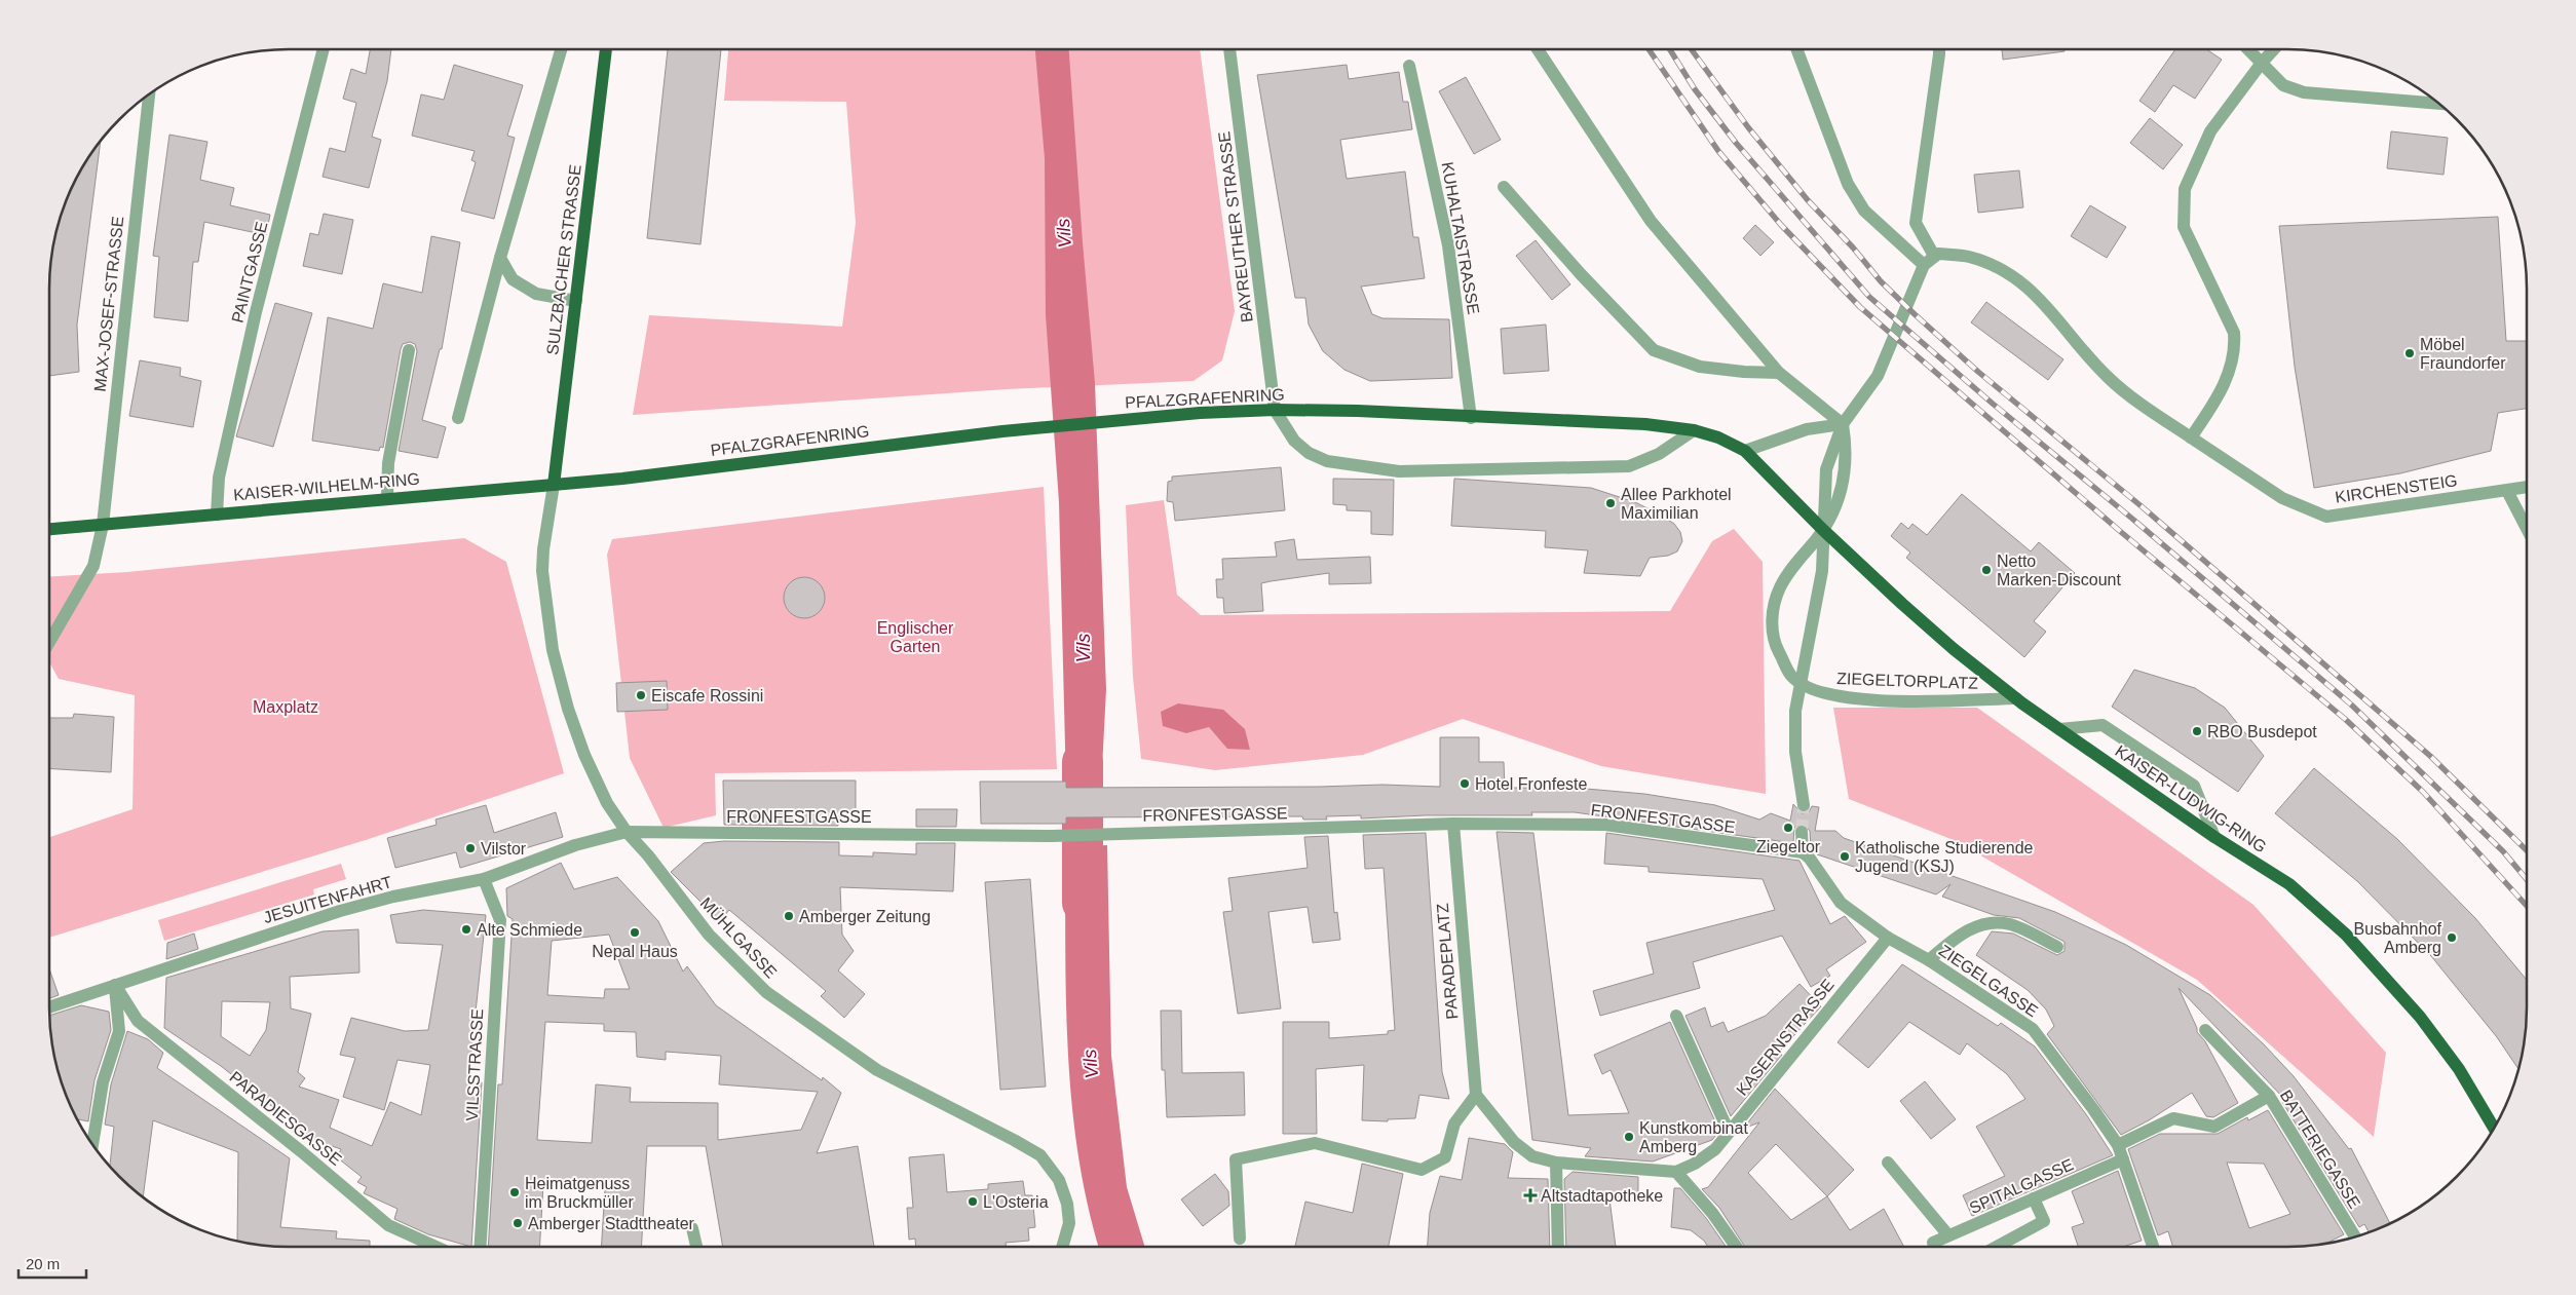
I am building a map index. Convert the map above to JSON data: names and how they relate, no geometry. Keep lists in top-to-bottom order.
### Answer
{
  "streets": {
    "main road": [
      "SULZBACHER STRASSE",
      "PFALZGRAFENRING",
      "KAISER-WILHELM-RING",
      "KAISER-LUDWIG-RING"
    ],
    "street": [
      "BAYREUTHER STRASSE",
      "KUHALTAISTRASSE",
      "PAINTGASSE",
      "MAX-JOSEF-STRASSE",
      "KIRCHENSTEIG",
      "ZIEGELTORPLATZ",
      "FRONFESTGASSE",
      "JESUITENFAHRT",
      "MÜHLGASSE",
      "PARADEPLATZ",
      "ZIEGELGASSE",
      "KASERNSTRASSE",
      "VILSSTRASSE",
      "PARADIESGASSE",
      "BATTERIEGASSE",
      "SPITALGASSE"
    ]
  },
  "crossings": [
    ["BAYREUTHER STRASSE", "PFALZGRAFENRING"],
    ["KUHALTAISTRASSE", "PFALZGRAFENRING"],
    ["SULZBACHER STRASSE", "PFALZGRAFENRING"],
    ["SULZBACHER STRASSE", "KAISER-WILHELM-RING"],
    ["SULZBACHER STRASSE", "MÜHLGASSE"],
    ["PAINTGASSE", "KAISER-WILHELM-RING"],
    ["MAX-JOSEF-STRASSE", "KAISER-WILHELM-RING"],
    ["PFALZGRAFENRING", "KAISER-WILHELM-RING"],
    ["PFALZGRAFENRING", "ZIEGELTORPLATZ"],
    ["PFALZGRAFENRING", "KAISER-LUDWIG-RING"],
    ["PFALZGRAFENRING", "MÜHLGASSE"],
    ["KAISER-WILHELM-RING", "MÜHLGASSE"],
    ["ZIEGELTORPLATZ", "KAISER-LUDWIG-RING"],
    ["FRONFESTGASSE", "JESUITENFAHRT"],
    ["FRONFESTGASSE", "MÜHLGASSE"],
    ["FRONFESTGASSE", "PARADEPLATZ"],
    ["FRONFESTGASSE", "ZIEGELGASSE"],
    ["JESUITENFAHRT", "MÜHLGASSE"],
    ["JESUITENFAHRT", "VILSSTRASSE"],
    ["JESUITENFAHRT", "PARADIESGASSE"],
    ["ZIEGELGASSE", "KASERNSTRASSE"],
    ["ZIEGELGASSE", "SPITALGASSE"]
  ],
  "water": ["Vils"],
  "parks": ["Englischer Garten", "Maxplatz"],
  "places": {
    "other": [
      "Möbel Fraundorfer",
      "Allee Parkhotel Maximilian",
      "Netto Marken-Discount",
      "Eiscafe Rossini",
      "RBO Busdepot",
      "Hotel Fronfeste",
      "Ziegeltor",
      "Vilstor",
      "Katholische Studierende Jugend (KSJ)",
      "Amberger Zeitung",
      "Alte Schmiede",
      "Nepal Haus",
      "Busbahnhof Amberg",
      "Kunstkombinat Amberg",
      "Heimatgenuss im Bruckmüller",
      "L'Osteria",
      "Amberger Stadttheater"
    ],
    "health": ["Altstadtapotheke"]
  },
  "scale_bar": "20 m"
}
